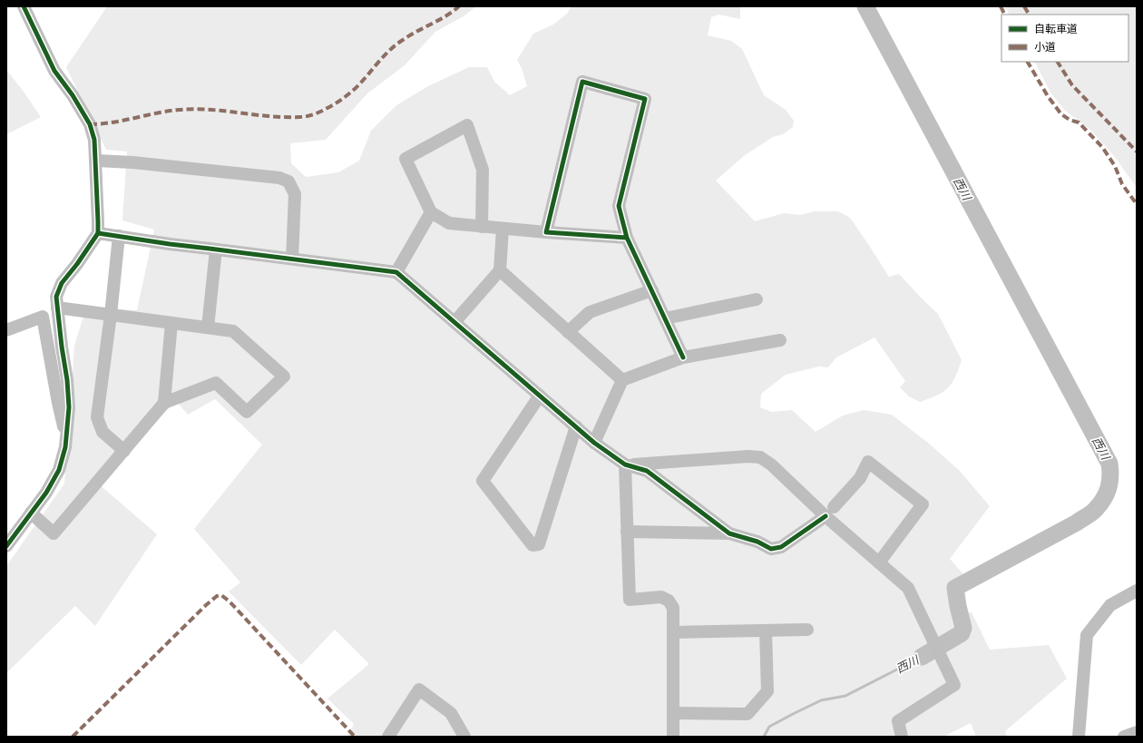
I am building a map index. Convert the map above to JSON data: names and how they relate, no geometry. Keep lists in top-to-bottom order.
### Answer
{
  "water": ["西川"],
  "legend": ["自転車道", "小道"]
}
